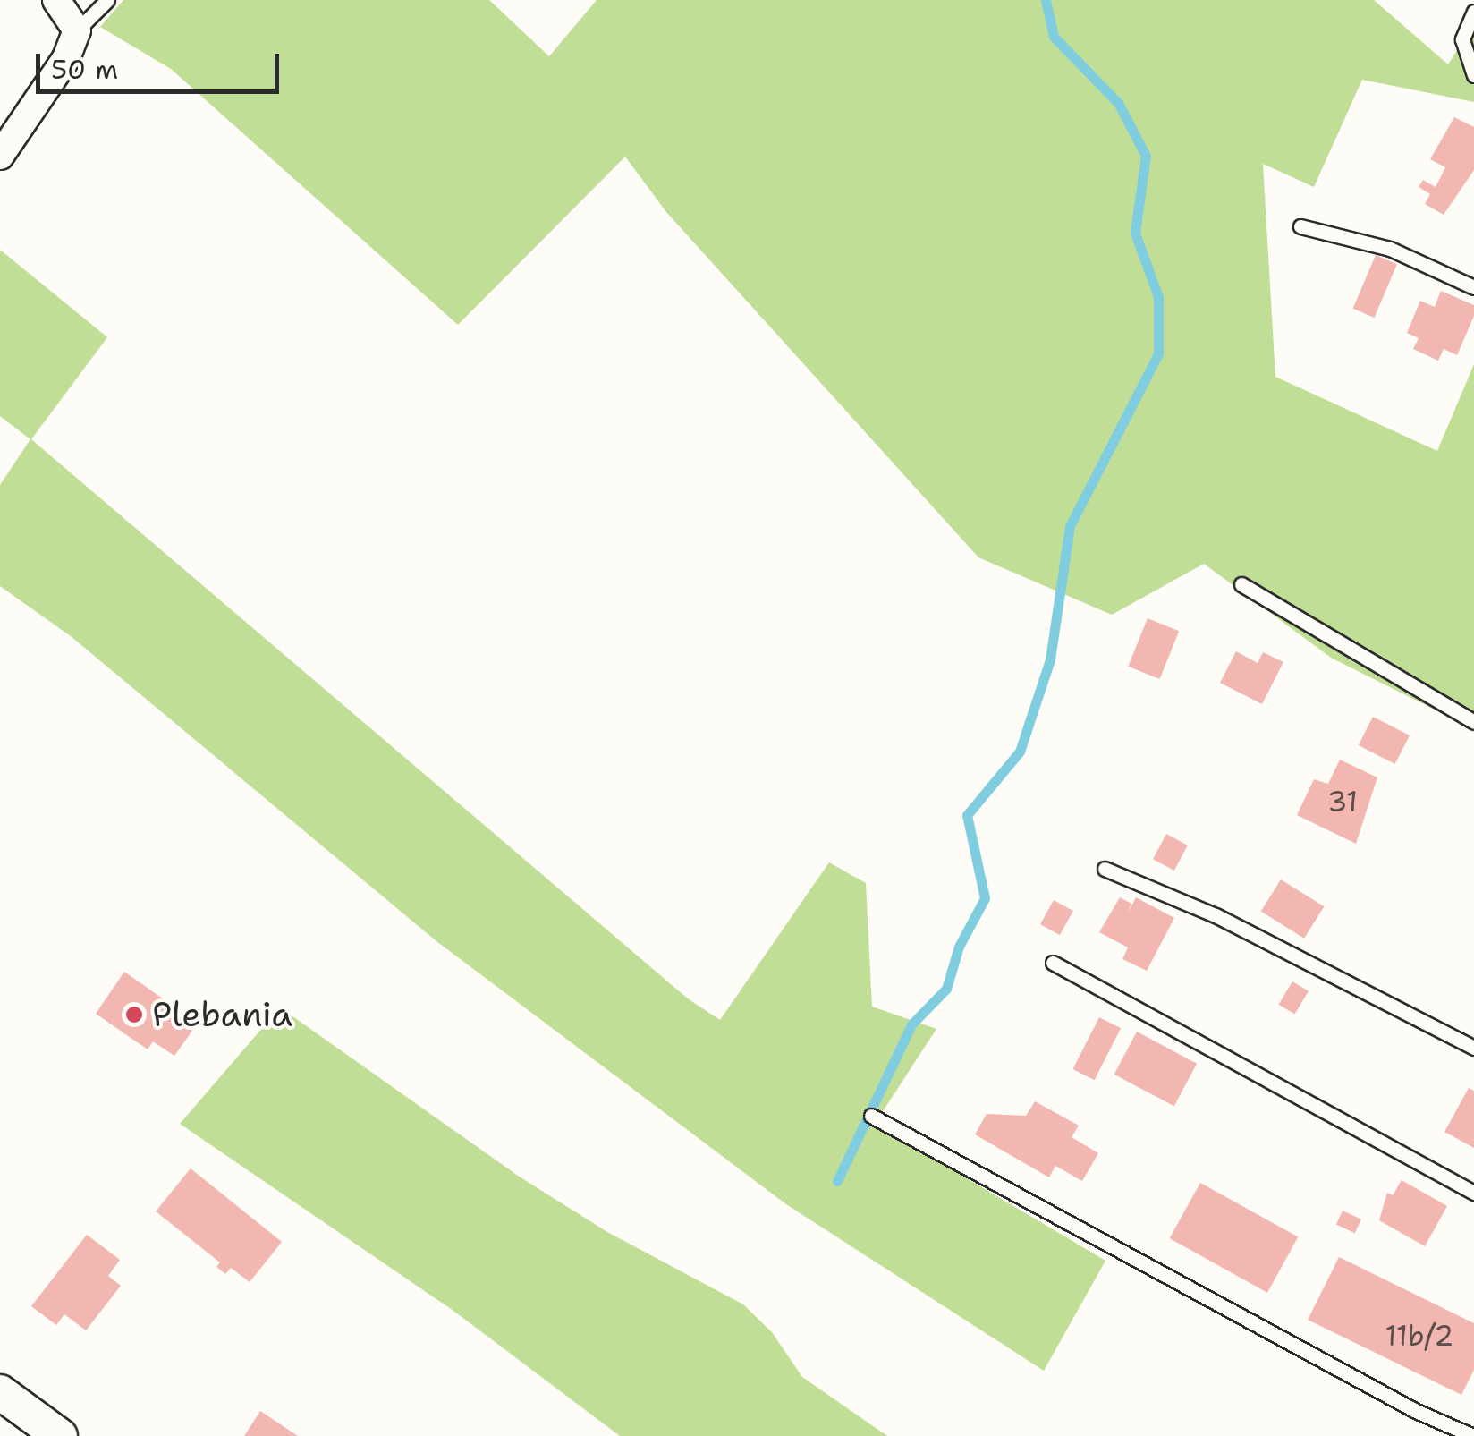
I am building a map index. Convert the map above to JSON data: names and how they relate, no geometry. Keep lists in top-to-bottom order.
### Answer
{
  "places": ["Plebania"],
  "house_numbers": ["31", "11b/2"],
  "scale_bar": "50 m"
}
